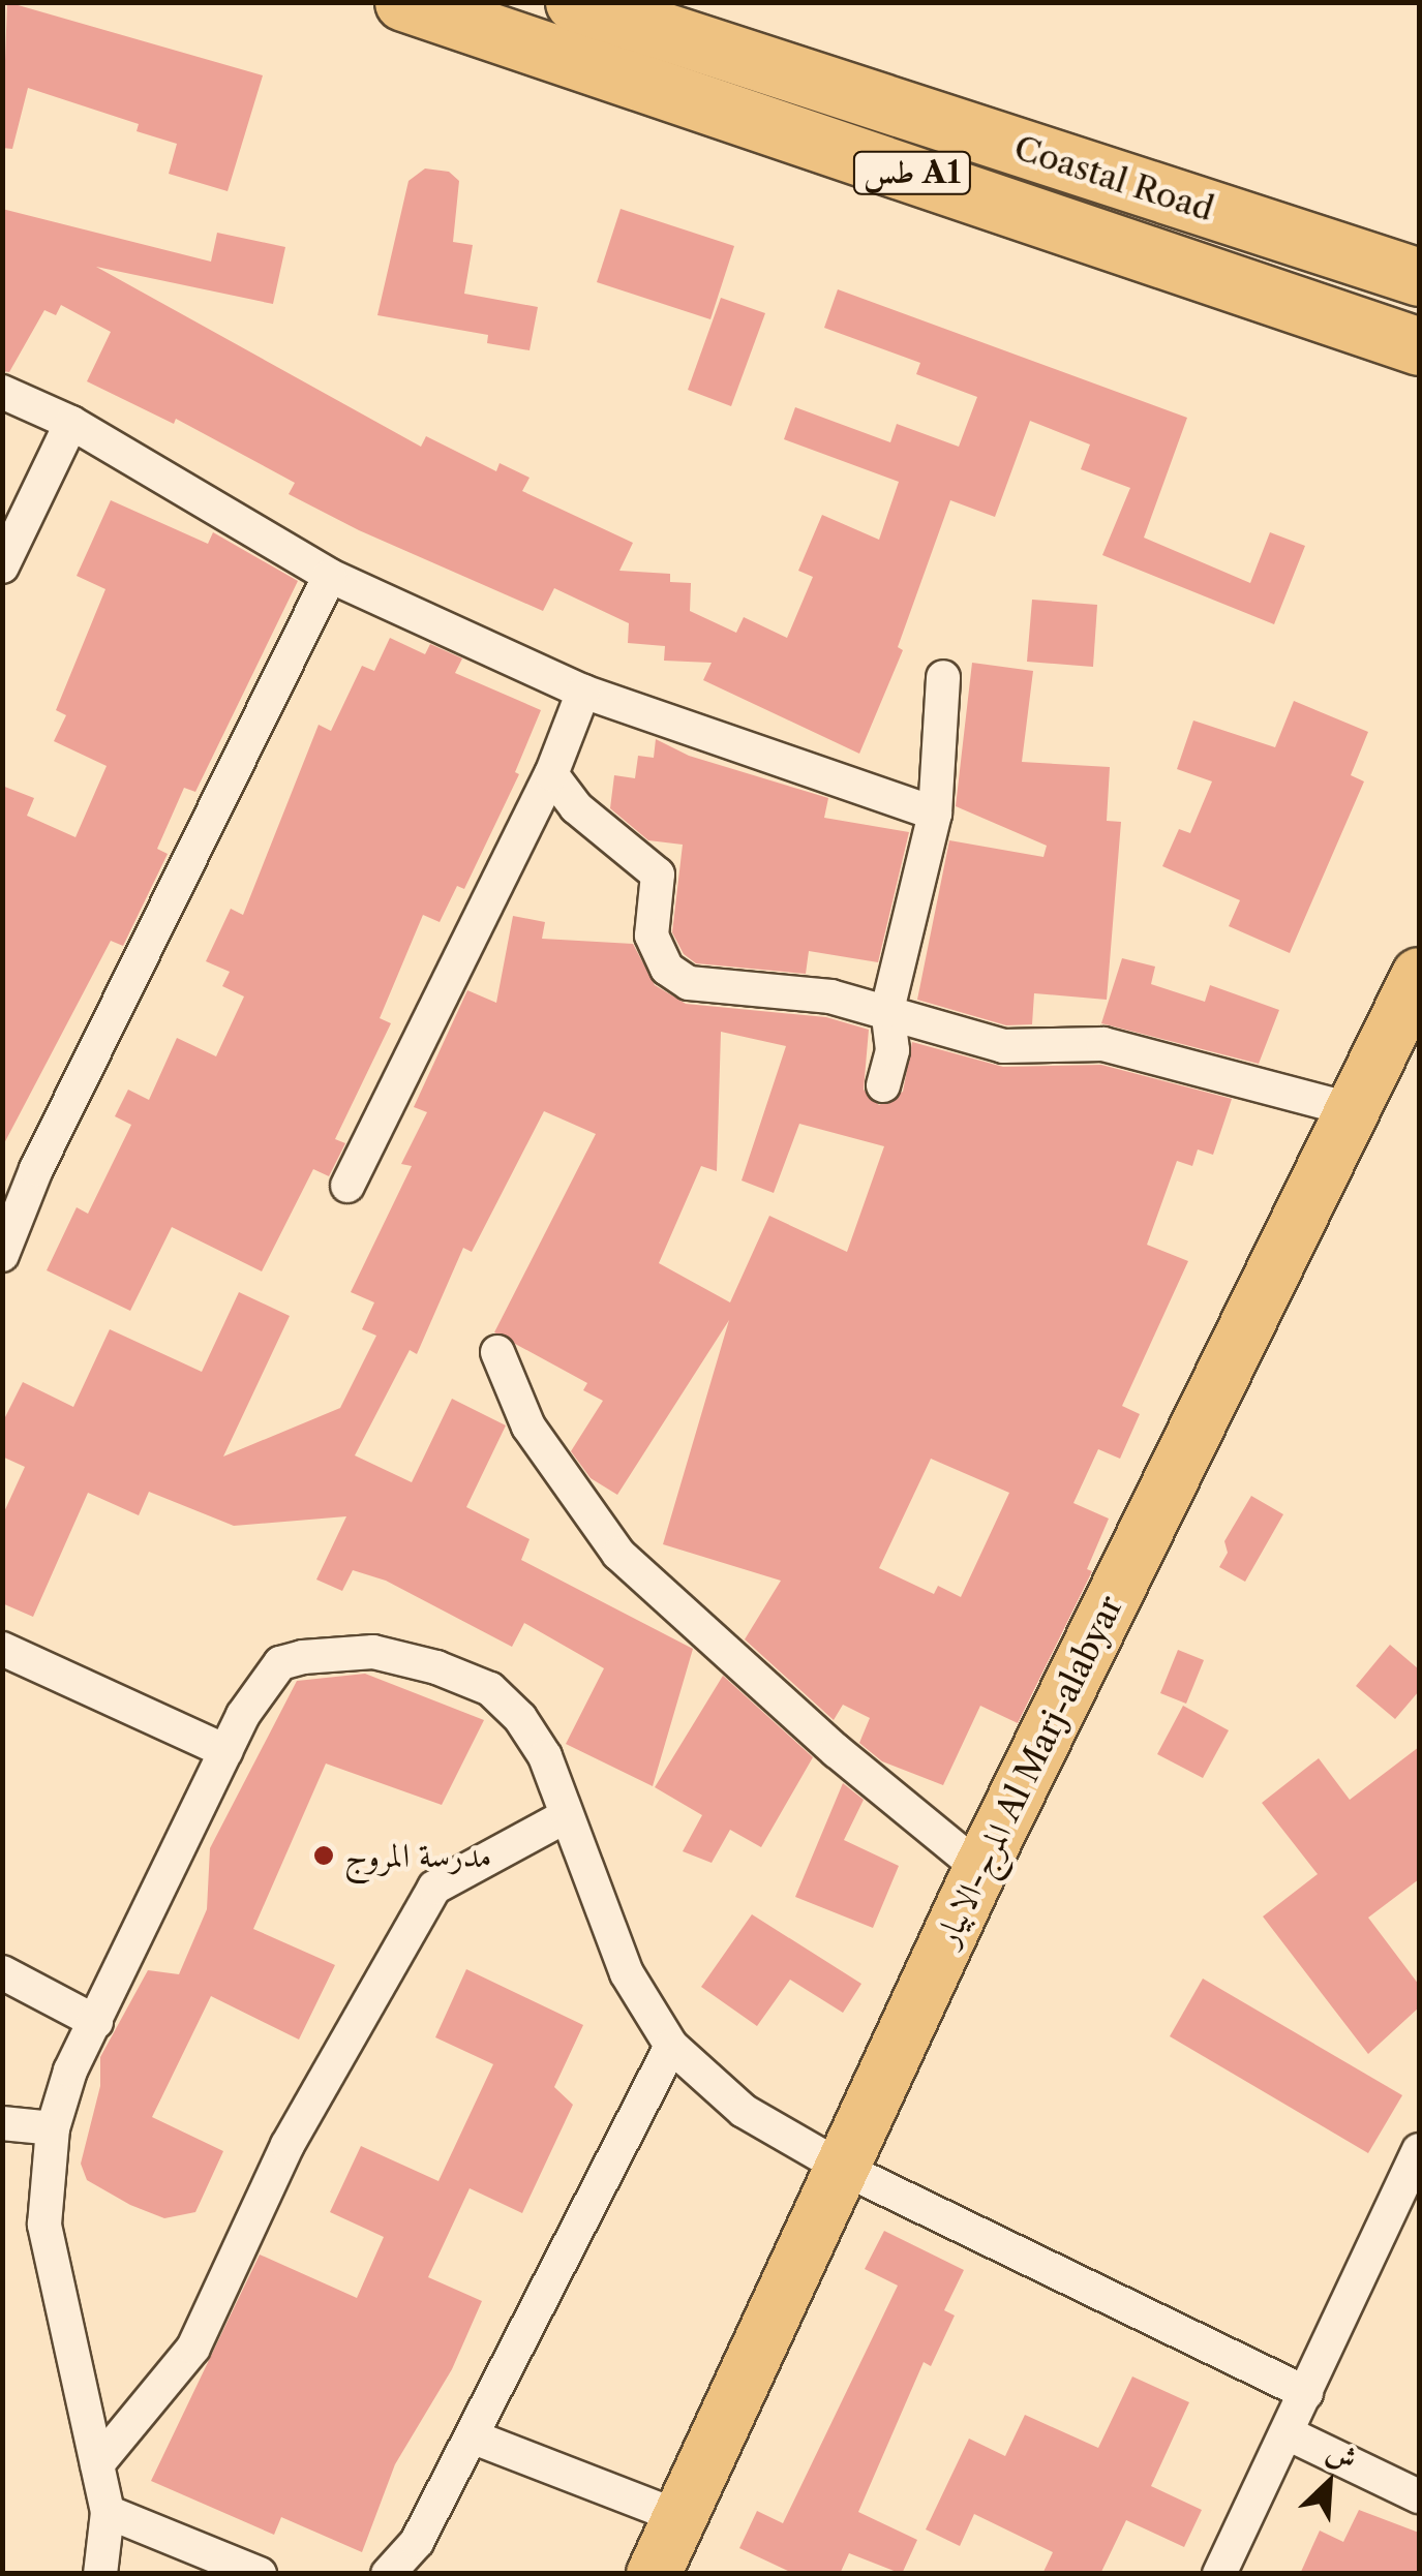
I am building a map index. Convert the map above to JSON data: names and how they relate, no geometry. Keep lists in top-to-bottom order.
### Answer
{
  "streets": {
    "highway": ["طس A1", "Coastal Road"],
    "main road": ["المرج-الابيار Al Marj-alabyar"]
  },
  "crossings": [
    ["طس A1", "Coastal Road"]
  ],
  "places": ["مدرسة المروج"],
  "north": "top right"
}
